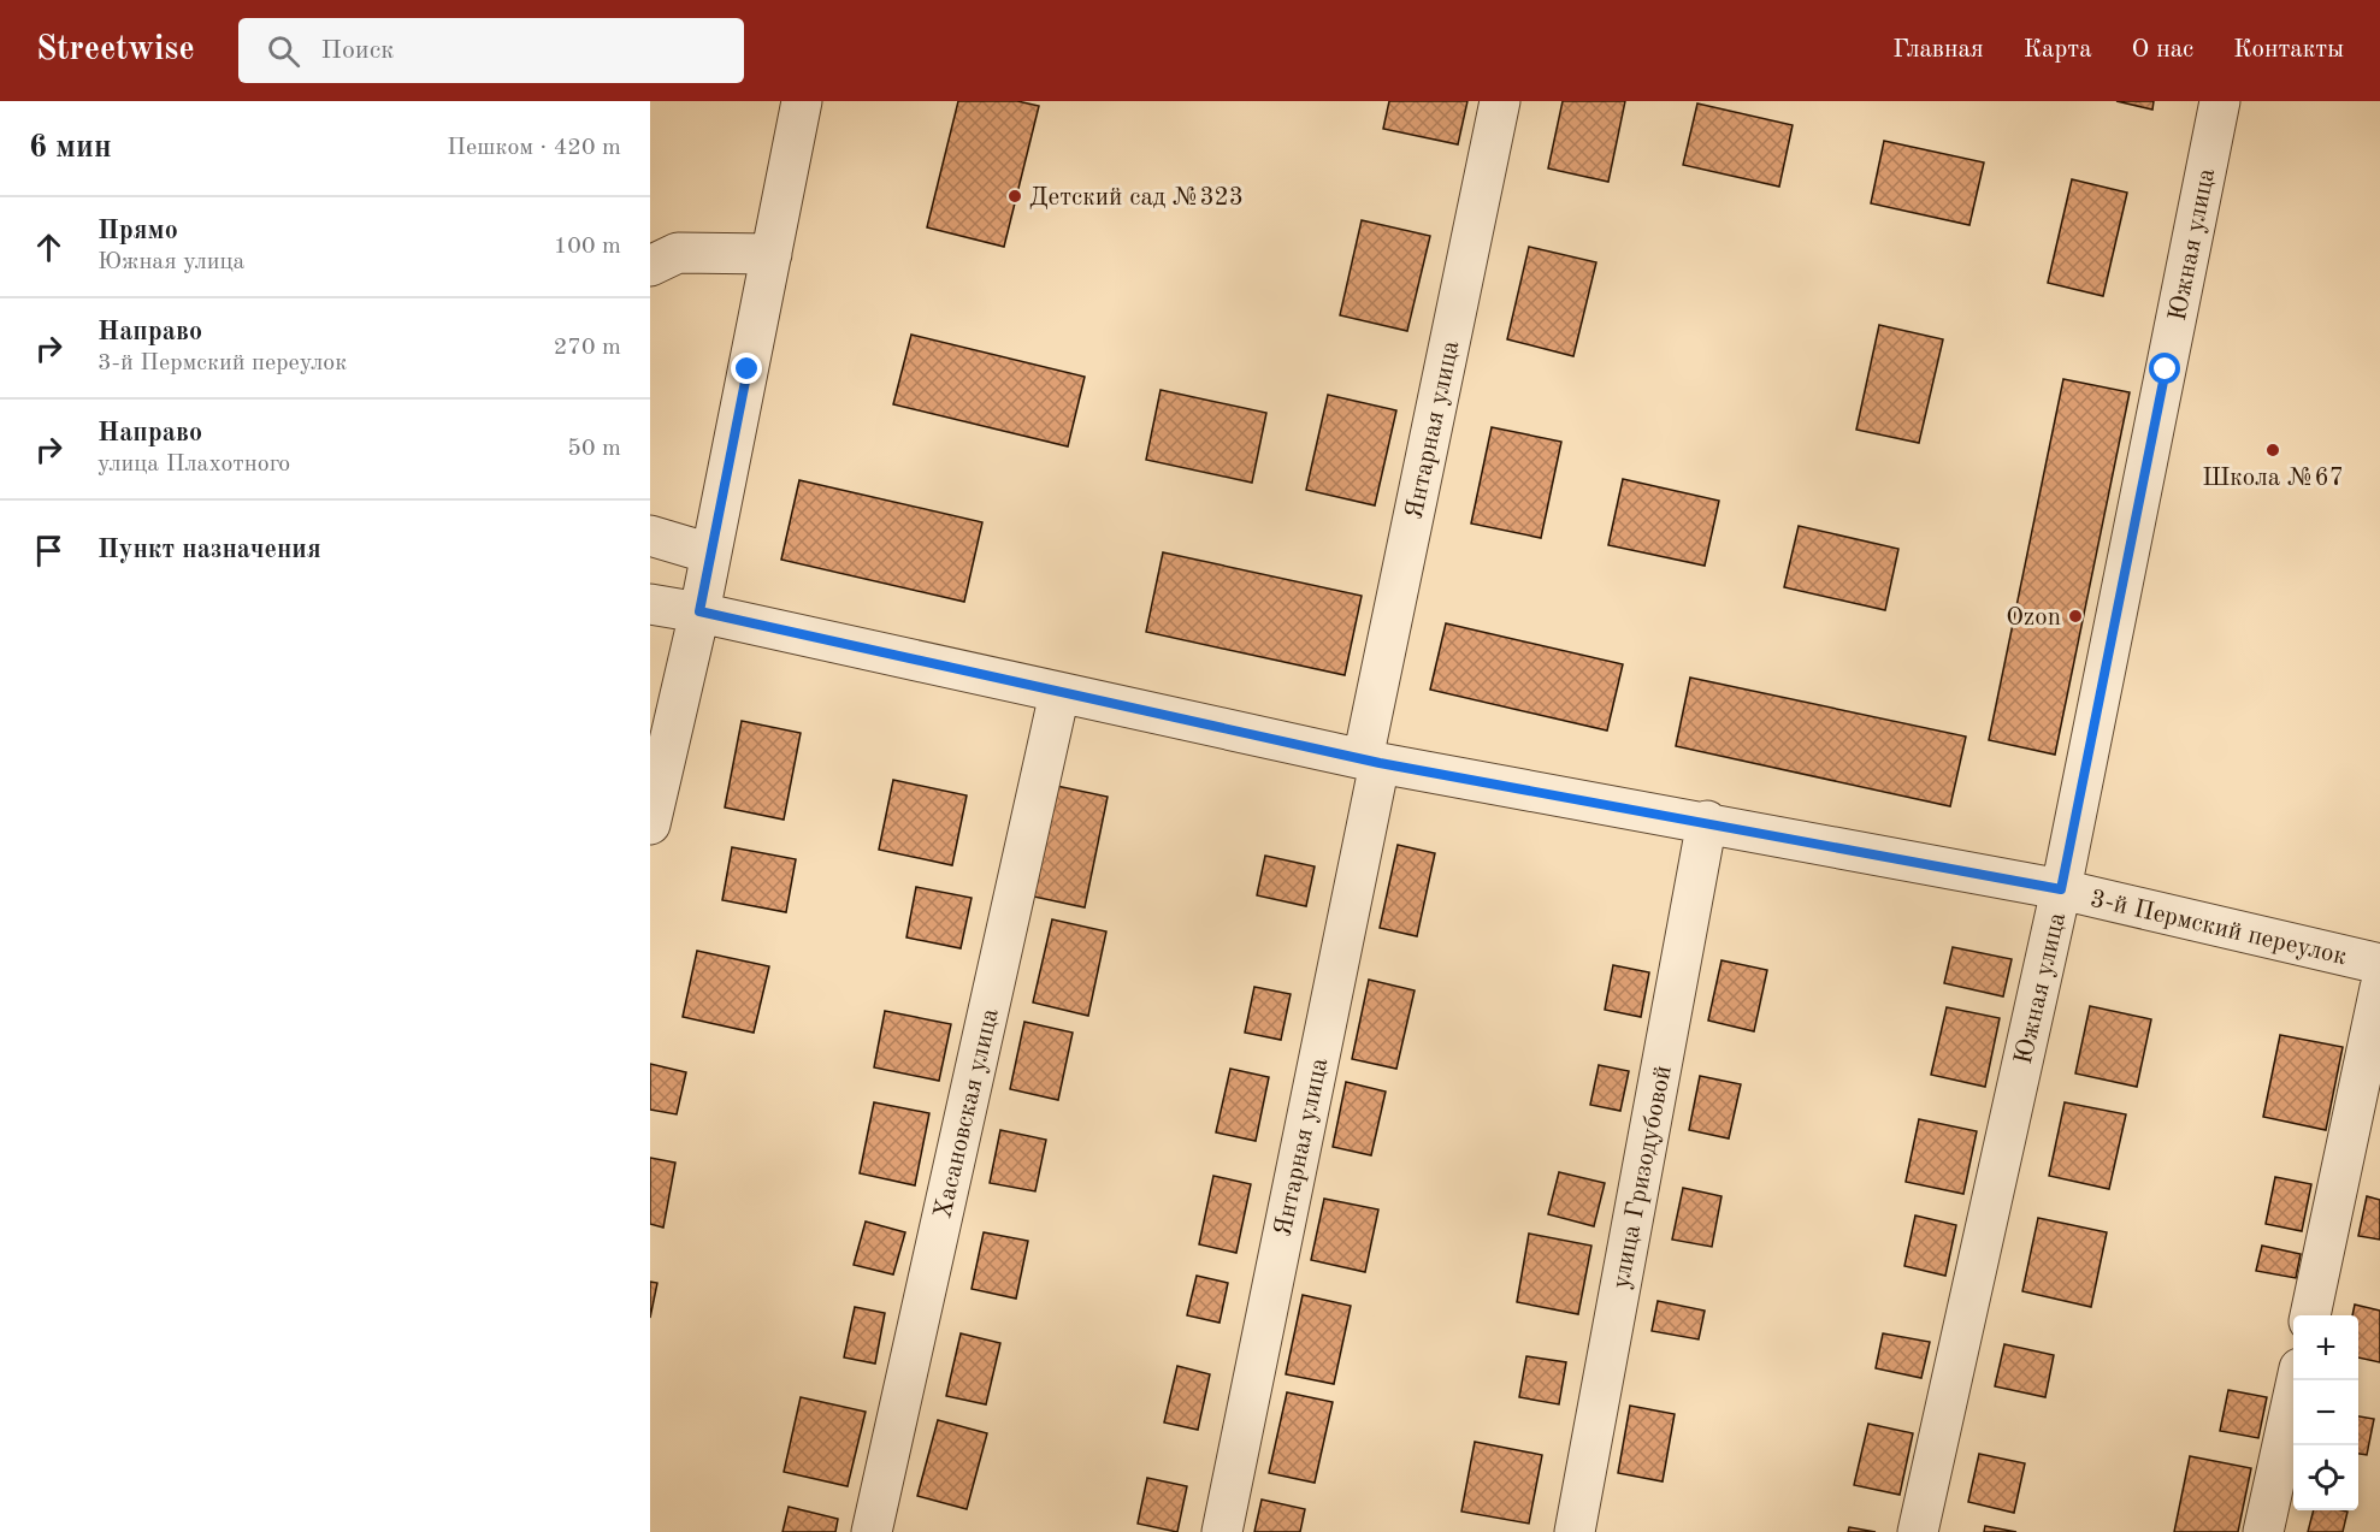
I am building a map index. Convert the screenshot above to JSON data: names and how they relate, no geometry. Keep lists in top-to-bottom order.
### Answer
{
  "streets": {
    "street": [
      "Южная улица",
      "Янтарная улица",
      "3-й Пермский переулок",
      "Хасановская улица",
      "улица Гризодубовой"
    ]
  },
  "crossings": [
    ["Южная улица", "3-й Пермский переулок"],
    ["Янтарная улица", "3-й Пермский переулок"],
    ["3-й Пермский переулок", "Хасановская улица"],
    ["3-й Пермский переулок", "улица Гризодубовой"]
  ],
  "places": ["Детский сад №323", "Школа №67", "Ozon"],
  "page": {
    "header": "Streetwise",
    "search": "Поиск",
    "nav": [
      "Главная",
      "Карта",
      "О нас",
      "Контакты"
    ],
    "heading": ["6 мин", "Пешком · 420 m"],
    "list": [
      ["Прямо", "Южная улица", "100 m"],
      ["Направо", "3-й Пермский переулок", "270 m"],
      ["Направо", "улица Плахотного", "50 m"],
      "Пункт назначения"
    ],
    "map_buttons": ["+", "−"]
  }
}
